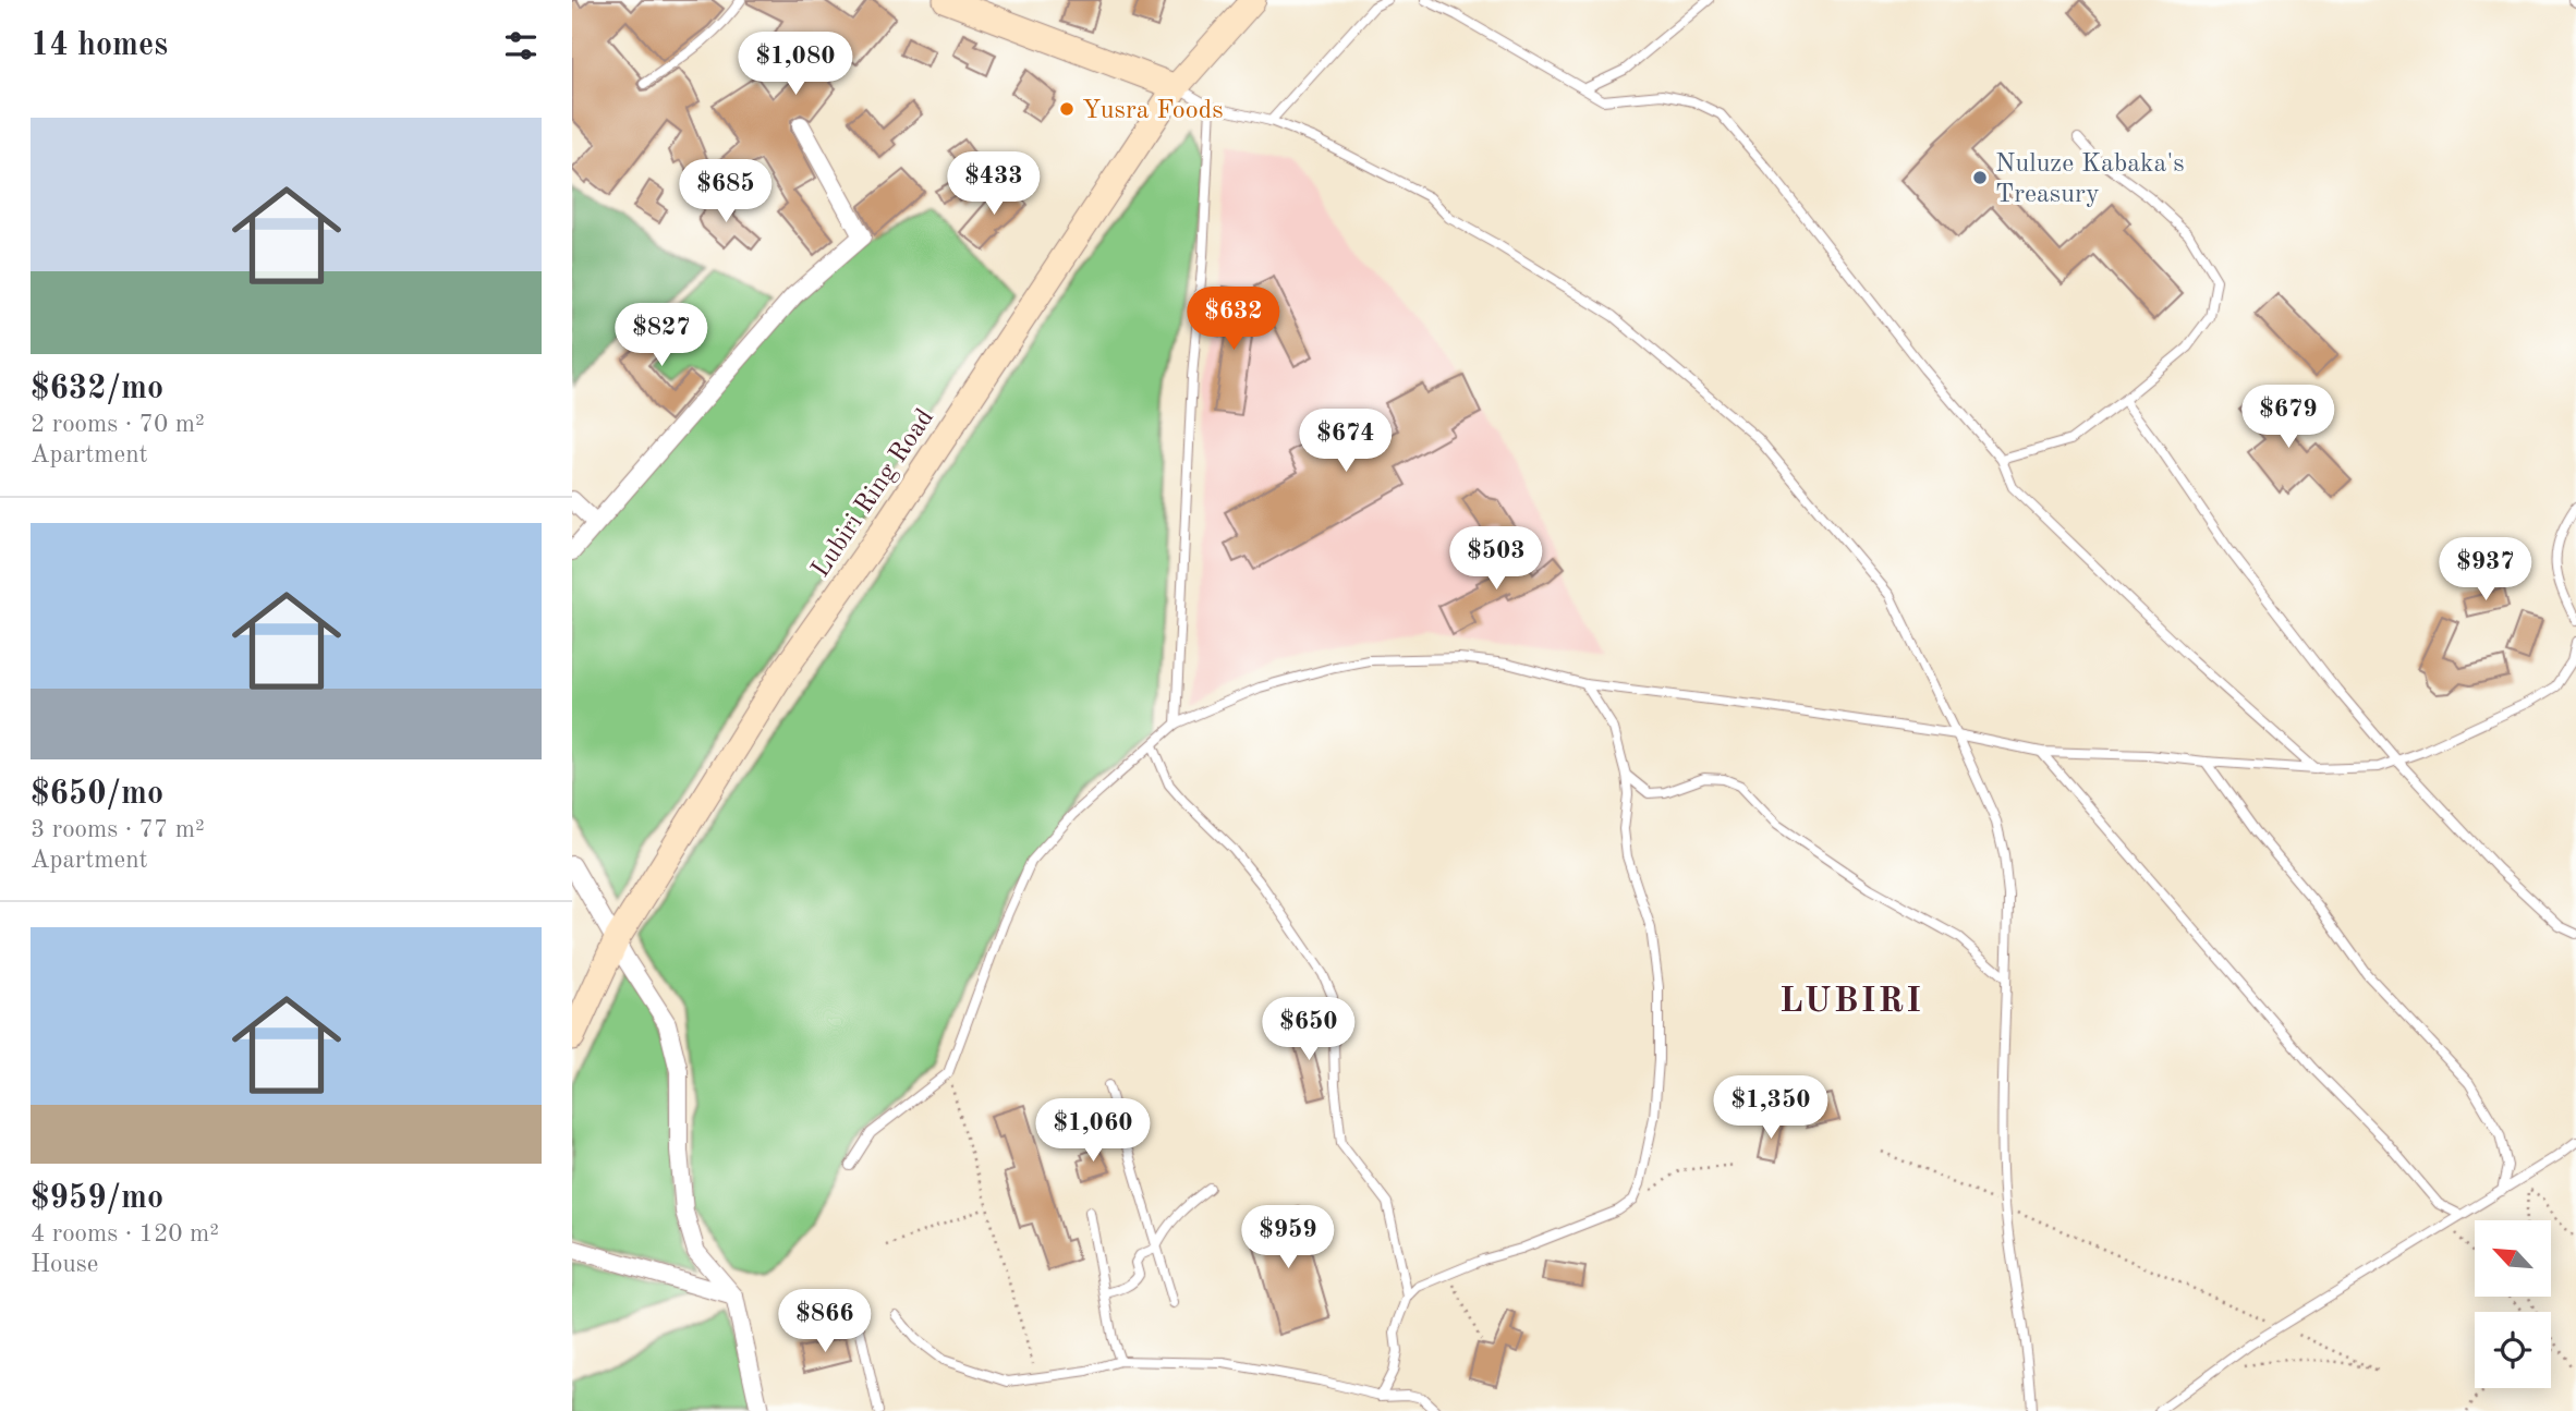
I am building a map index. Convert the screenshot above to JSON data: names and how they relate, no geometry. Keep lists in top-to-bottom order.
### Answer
{
  "streets": {
    "main road": ["Lubiri Ring Road"]
  },
  "districts": ["LUBIRI"],
  "places": ["Yusra Foods", "Nuluze Kabaka's Treasury"],
  "north": "top left",
  "page": {
    "heading": "14 homes",
    "price": [
      "$1,080",
      "$433",
      "$685",
      "$632",
      "$827",
      "$679",
      "$674",
      "$503",
      "$937",
      "$650",
      "$1,350",
      "$1,060",
      "$959",
      "$866"
    ],
    "list": [
      {
        "name": "$632/mo",
        "note": "2 rooms · 70 m² · Apartment"
      },
      {
        "name": "$650/mo",
        "note": "3 rooms · 77 m² · Apartment"
      },
      {
        "name": "$959/mo",
        "note": "4 rooms · 120 m² · House"
      }
    ]
  }
}
